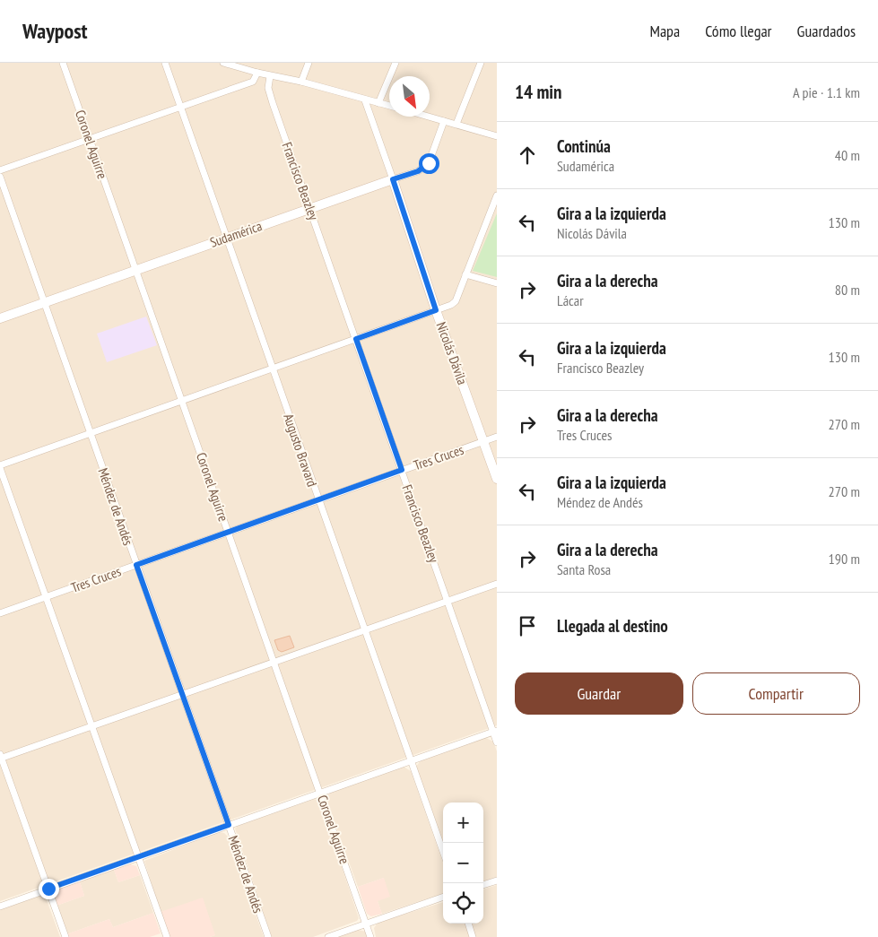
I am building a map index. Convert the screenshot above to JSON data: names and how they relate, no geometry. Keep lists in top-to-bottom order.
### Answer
{
  "streets": {
    "street": [
      "Coronel Aguirre",
      "Francisco Beazley",
      "Sudamérica",
      "Nicolás Dávila",
      "Augusto Bravard",
      "Tres Cruces",
      "Méndez de Andés"
    ]
  },
  "crossings": [
    ["Coronel Aguirre", "Sudamérica"],
    ["Coronel Aguirre", "Tres Cruces"],
    ["Francisco Beazley", "Sudamérica"],
    ["Francisco Beazley", "Tres Cruces"],
    ["Sudamérica", "Nicolás Dávila"],
    ["Sudamérica", "Augusto Bravard"],
    ["Sudamérica", "Méndez de Andés"],
    ["Nicolás Dávila", "Tres Cruces"],
    ["Augusto Bravard", "Tres Cruces"],
    ["Tres Cruces", "Méndez de Andés"]
  ],
  "north": "bottom right",
  "page": {
    "header": "Waypost",
    "nav": ["Mapa", "Cómo llegar", "Guardados"],
    "heading": ["14 min", "A pie · 1.1 km"],
    "list": [
      ["Continúa", "Sudamérica", "40 m"],
      ["Gira a la izquierda", "Nicolás Dávila", "130 m"],
      ["Gira a la derecha", "Lácar", "80 m"],
      ["Gira a la izquierda", "Francisco Beazley", "130 m"],
      ["Gira a la derecha", "Tres Cruces", "270 m"],
      ["Gira a la izquierda", "Méndez de Andés", "270 m"],
      ["Gira a la derecha", "Santa Rosa", "190 m"],
      "Llegada al destino"
    ],
    "buttons": ["Guardar", "Compartir"],
    "map_buttons": ["+", "−"]
  }
}
